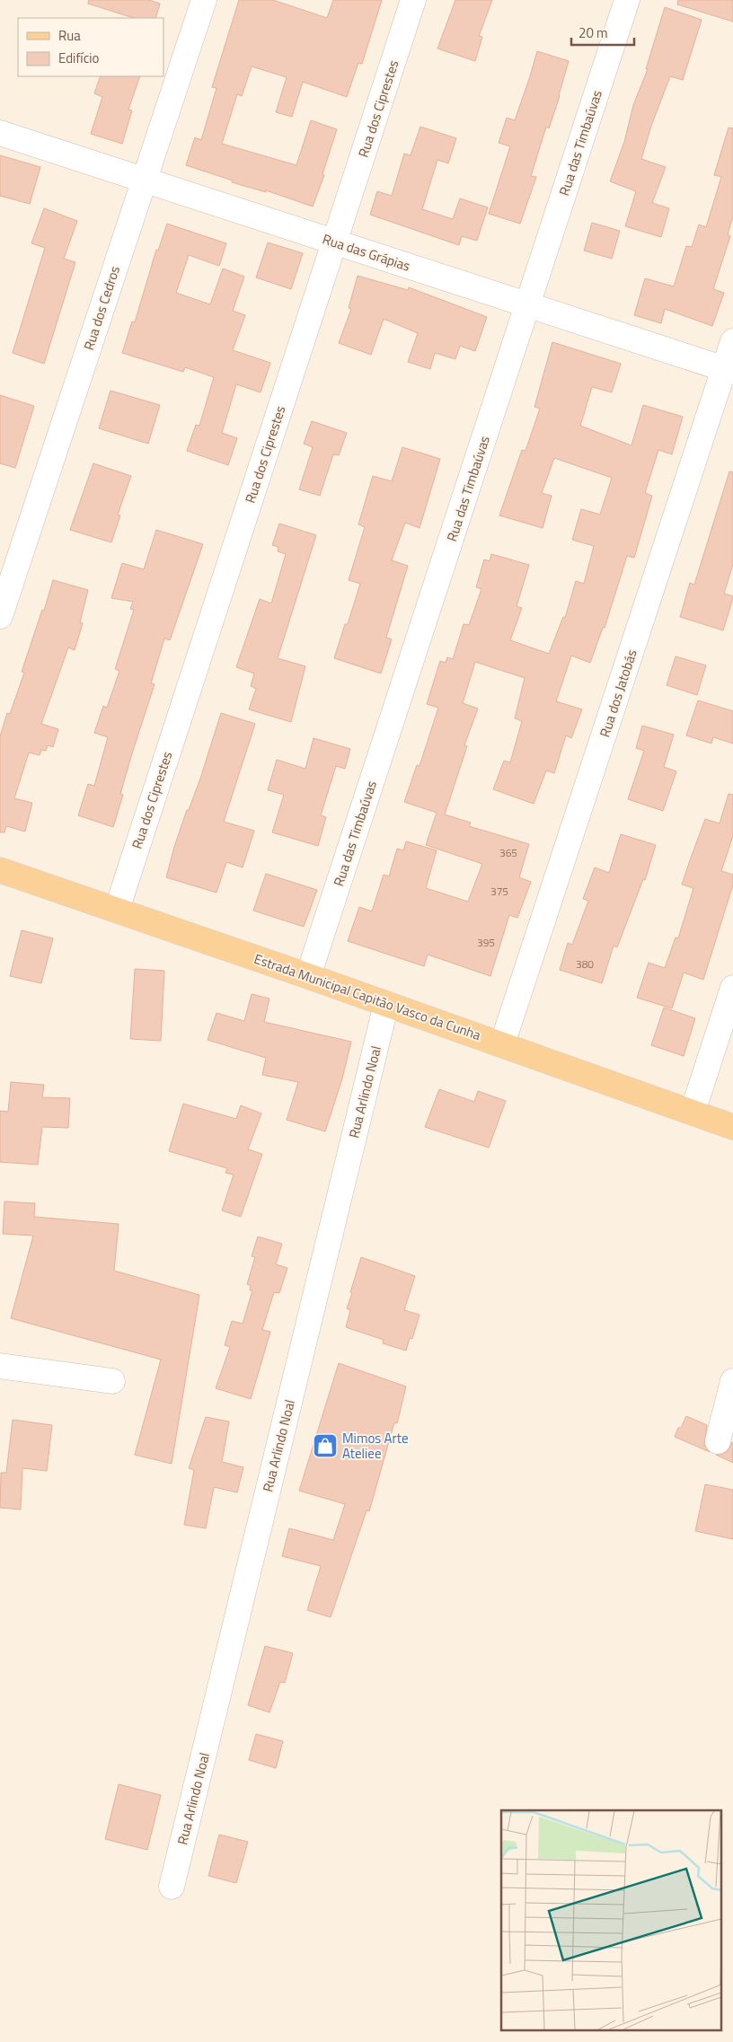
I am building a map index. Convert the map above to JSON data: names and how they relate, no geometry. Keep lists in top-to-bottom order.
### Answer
{
  "streets": {
    "main road": ["Estrada Municipal Capitão Vasco da Cunha"],
    "street": [
      "Rua dos Ciprestes",
      "Rua das Timbaúvas",
      "Rua das Grápias",
      "Rua dos Cedros",
      "Rua dos Jatobás",
      "Rua Arlindo Noal"
    ]
  },
  "crossings": [
    ["Rua dos Ciprestes", "Rua das Grápias"],
    ["Rua dos Ciprestes", "Estrada Municipal Capitão Vasco da Cunha"],
    ["Rua das Timbaúvas", "Rua das Grápias"],
    ["Rua das Timbaúvas", "Estrada Municipal Capitão Vasco da Cunha"],
    ["Rua das Grápias", "Rua dos Cedros"],
    ["Rua das Grápias", "Rua dos Jatobás"],
    ["Rua dos Jatobás", "Estrada Municipal Capitão Vasco da Cunha"],
    ["Estrada Municipal Capitão Vasco da Cunha", "Rua Arlindo Noal"]
  ],
  "places": {
    "shop": ["Mimos Arte Ateliee"]
  },
  "house_numbers": [
    "365",
    "375",
    "395",
    "380"
  ],
  "legend": ["Rua", "Edifício"],
  "scale_bar": "20 m"
}
